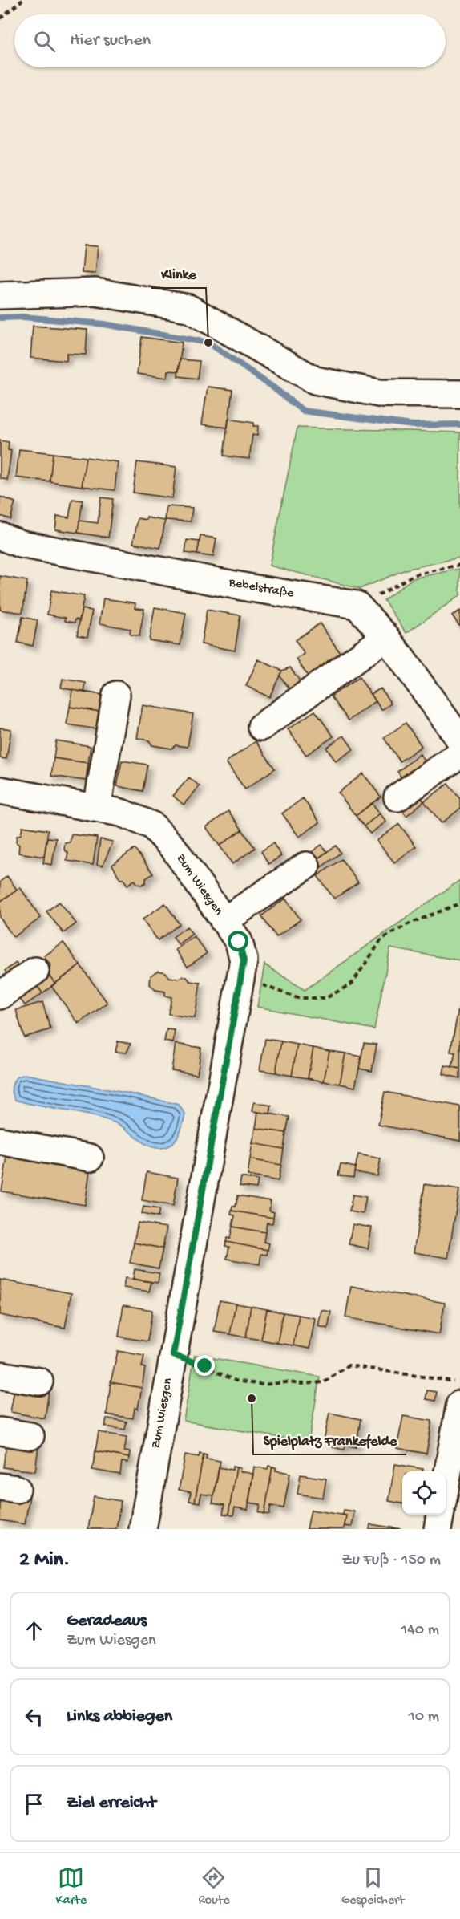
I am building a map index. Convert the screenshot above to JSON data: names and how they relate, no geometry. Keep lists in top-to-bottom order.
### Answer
{
  "streets": {
    "street": ["Bebelstraße", "Zum Wiesgen"]
  },
  "places": ["Klinke", "Spielplatz Frankefelde"],
  "page": {
    "search": "Hier suchen",
    "heading": ["2 Min.", "Zu Fuß · 150 m"],
    "list": [
      ["Geradeaus", "Zum Wiesgen", "140 m"],
      ["Links abbiegen", "10 m"],
      "Ziel erreicht"
    ],
    "nav": ["Karte", "Route", "Gespeichert"]
  }
}
